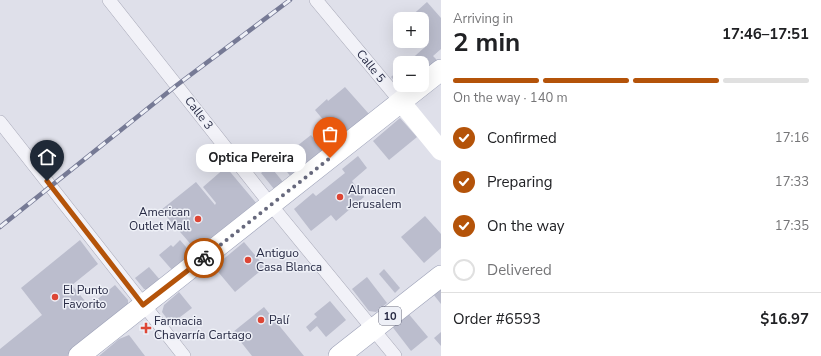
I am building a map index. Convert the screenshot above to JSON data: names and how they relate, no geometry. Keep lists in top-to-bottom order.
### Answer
{
  "streets": {
    "main road": ["Calle 5", "10"],
    "street": ["Calle 3"]
  },
  "crossings": [
    ["Calle 3", "10"]
  ],
  "places": {
    "other": [
      "Optica Pereira",
      "Almacen Jerusalem",
      "American Outlet Mall",
      "Antiguo Casa Blanca",
      "El Punto Favorito",
      "Palí"
    ],
    "health": ["Farmacia Chavarría Cartago"]
  },
  "page": {
    "heading": ["2 min", "Arriving in", "17:46–17:51"],
    "panel": ["Order #6593", "$16.97"],
    "map_buttons": ["+", "−"],
    "bar": "On the way · 140 m",
    "list": [
      ["Confirmed", "17:16"],
      ["Preparing", "17:33"],
      ["On the way", "17:35"],
      "Delivered"
    ],
    "bubble": "Optica Pereira"
  }
}
